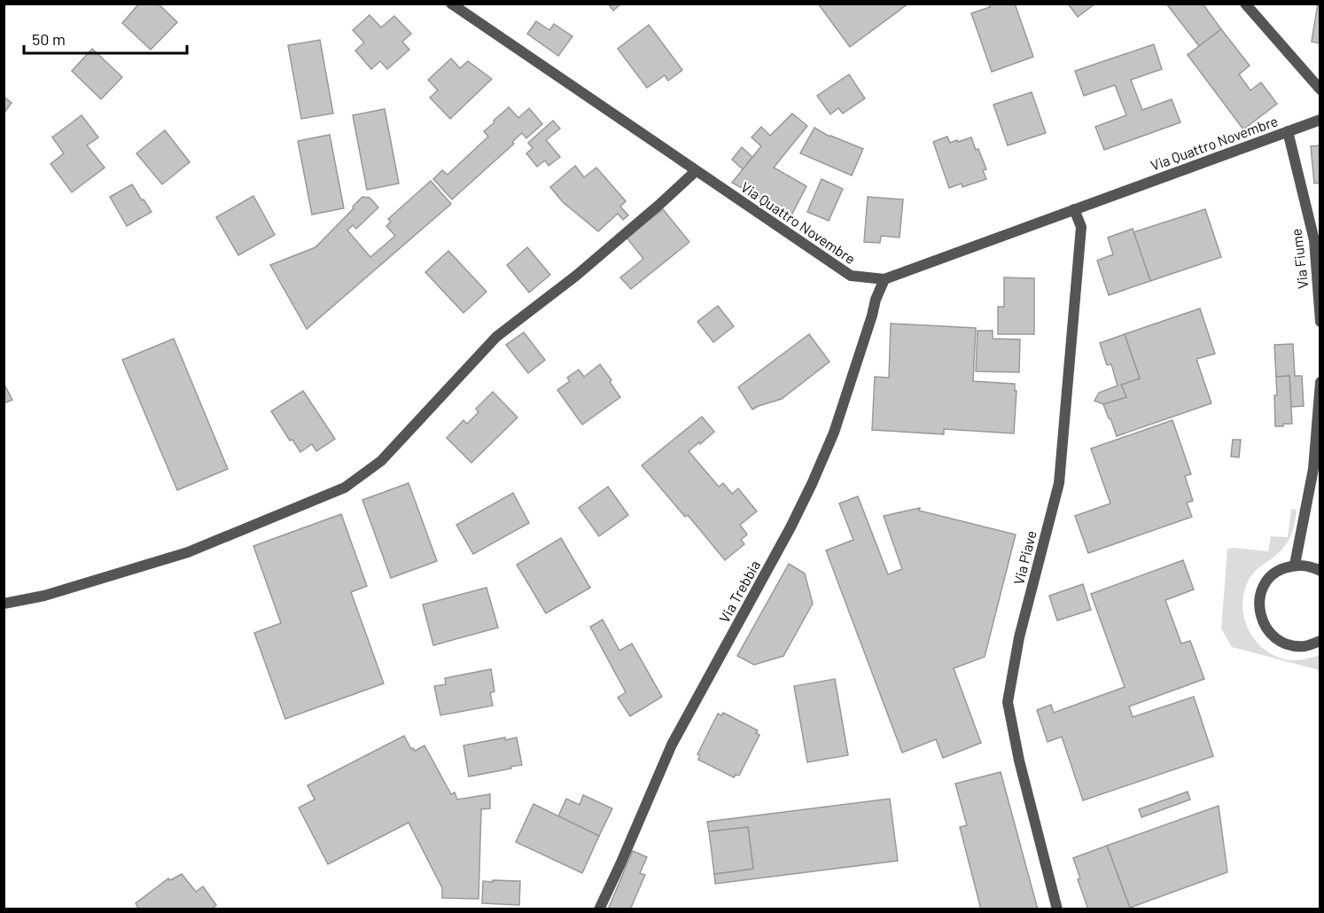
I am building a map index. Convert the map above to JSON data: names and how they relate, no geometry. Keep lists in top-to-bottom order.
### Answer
{
  "streets": {
    "street": [
      "Via Quattro Novembre",
      "Via Fiume",
      "Via Piave",
      "Via Trebbia"
    ]
  },
  "crossings": [
    ["Via Quattro Novembre", "Via Fiume"],
    ["Via Quattro Novembre", "Via Piave"],
    ["Via Quattro Novembre", "Via Trebbia"]
  ],
  "scale_bar": "50 m"
}
